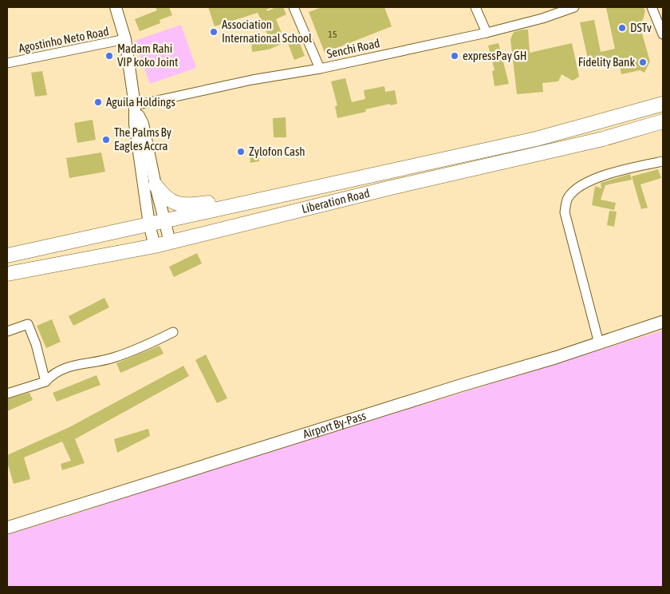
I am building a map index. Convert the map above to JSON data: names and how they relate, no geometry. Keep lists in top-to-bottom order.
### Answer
{
  "streets": {
    "highway": ["Liberation Road"],
    "main road": ["Airport By-Pass"],
    "street": ["Agostinho Neto Road", "Senchi Road"]
  },
  "places": [
    "DSTv",
    "Association International School",
    "Madam Rahi VIP koko Joint",
    "expressPay GH",
    "Fidelity Bank",
    "Aguila Holdings",
    "The Palms By Eagles Accra",
    "Zylofon Cash"
  ],
  "house_numbers": ["15"]
}
